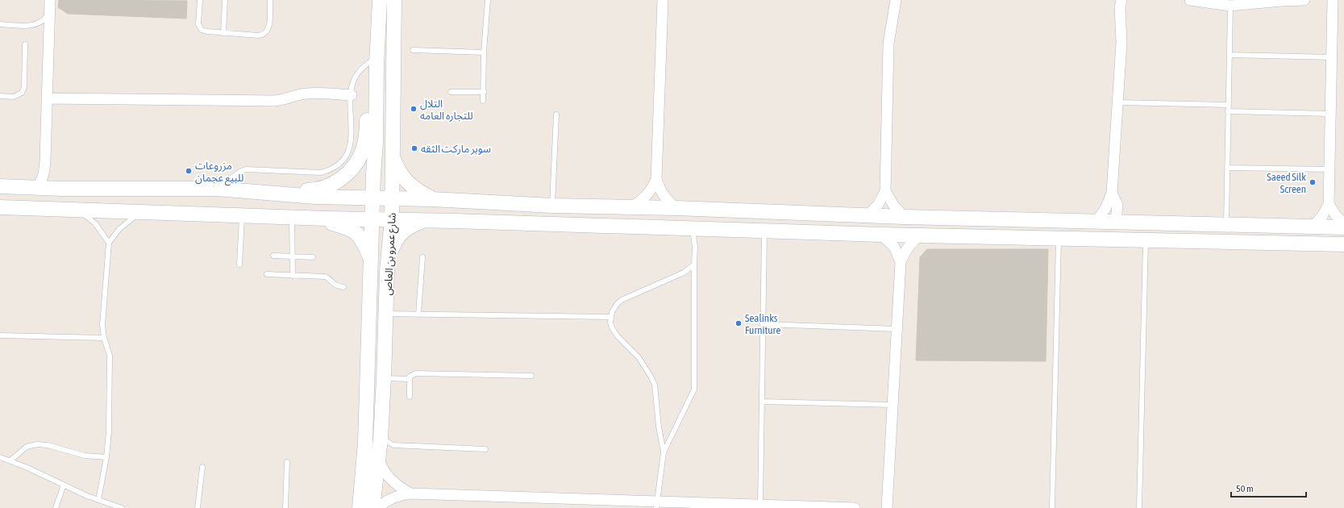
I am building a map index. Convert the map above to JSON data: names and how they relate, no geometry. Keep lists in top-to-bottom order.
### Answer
{
  "streets": {
    "main road": ["شارع عمرو بن العاص"]
  },
  "places": [
    "التلال للتجاره العامه",
    "سوبر ماركت الثقه",
    "مزروعات للبيع عجمان",
    "Saeed Silk Screen",
    "Sealinks Furniture"
  ],
  "scale_bar": "50 m"
}
